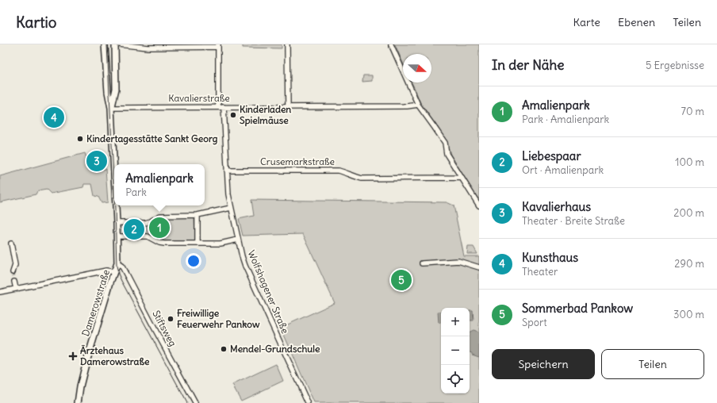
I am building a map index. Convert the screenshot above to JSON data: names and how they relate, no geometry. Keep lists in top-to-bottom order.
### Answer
{
  "streets": {
    "main road": ["Damerowstraße"],
    "street": [
      "Kavalierstraße",
      "Crusemarkstraße",
      "Wolfshagener Straße",
      "Stiftsweg"
    ]
  },
  "crossings": [
    ["Kavalierstraße", "Wolfshagener Straße"],
    ["Crusemarkstraße", "Wolfshagener Straße"],
    ["Damerowstraße", "Stiftsweg"]
  ],
  "places": {
    "other": [
      "Kinderladen Spielmäuse",
      "Kindertagesstätte Sankt Georg",
      "Freiwillige Feuerwehr Pankow",
      "Mendel-Grundschule"
    ],
    "health": ["Ärztehaus Damerowstraße"]
  },
  "north": "right",
  "page": {
    "header": "Kartio",
    "nav": ["Karte", "Ebenen", "Teilen"],
    "heading": ["In der Nähe", "5 Ergebnisse"],
    "list": [
      {
        "mark": "1",
        "name": "Amalienpark",
        "note": "Park · Amalienpark",
        "value": "70 m"
      },
      {
        "mark": "2",
        "name": "Liebespaar",
        "note": "Ort · Amalienpark",
        "value": "100 m"
      },
      {
        "mark": "3",
        "name": "Kavalierhaus",
        "note": "Theater · Breite Straße",
        "value": "200 m"
      },
      {
        "mark": "4",
        "name": "Kunsthaus",
        "note": "Theater",
        "value": "290 m"
      },
      {
        "mark": "5",
        "name": "Sommerbad Pankow",
        "note": "Sport",
        "value": "300 m"
      }
    ],
    "pins": [
      "4",
      "3",
      "1",
      "2",
      "5"
    ],
    "popup": ["Amalienpark", "Park"],
    "map_buttons": ["+", "−"],
    "buttons": ["Speichern", "Teilen"]
  }
}
